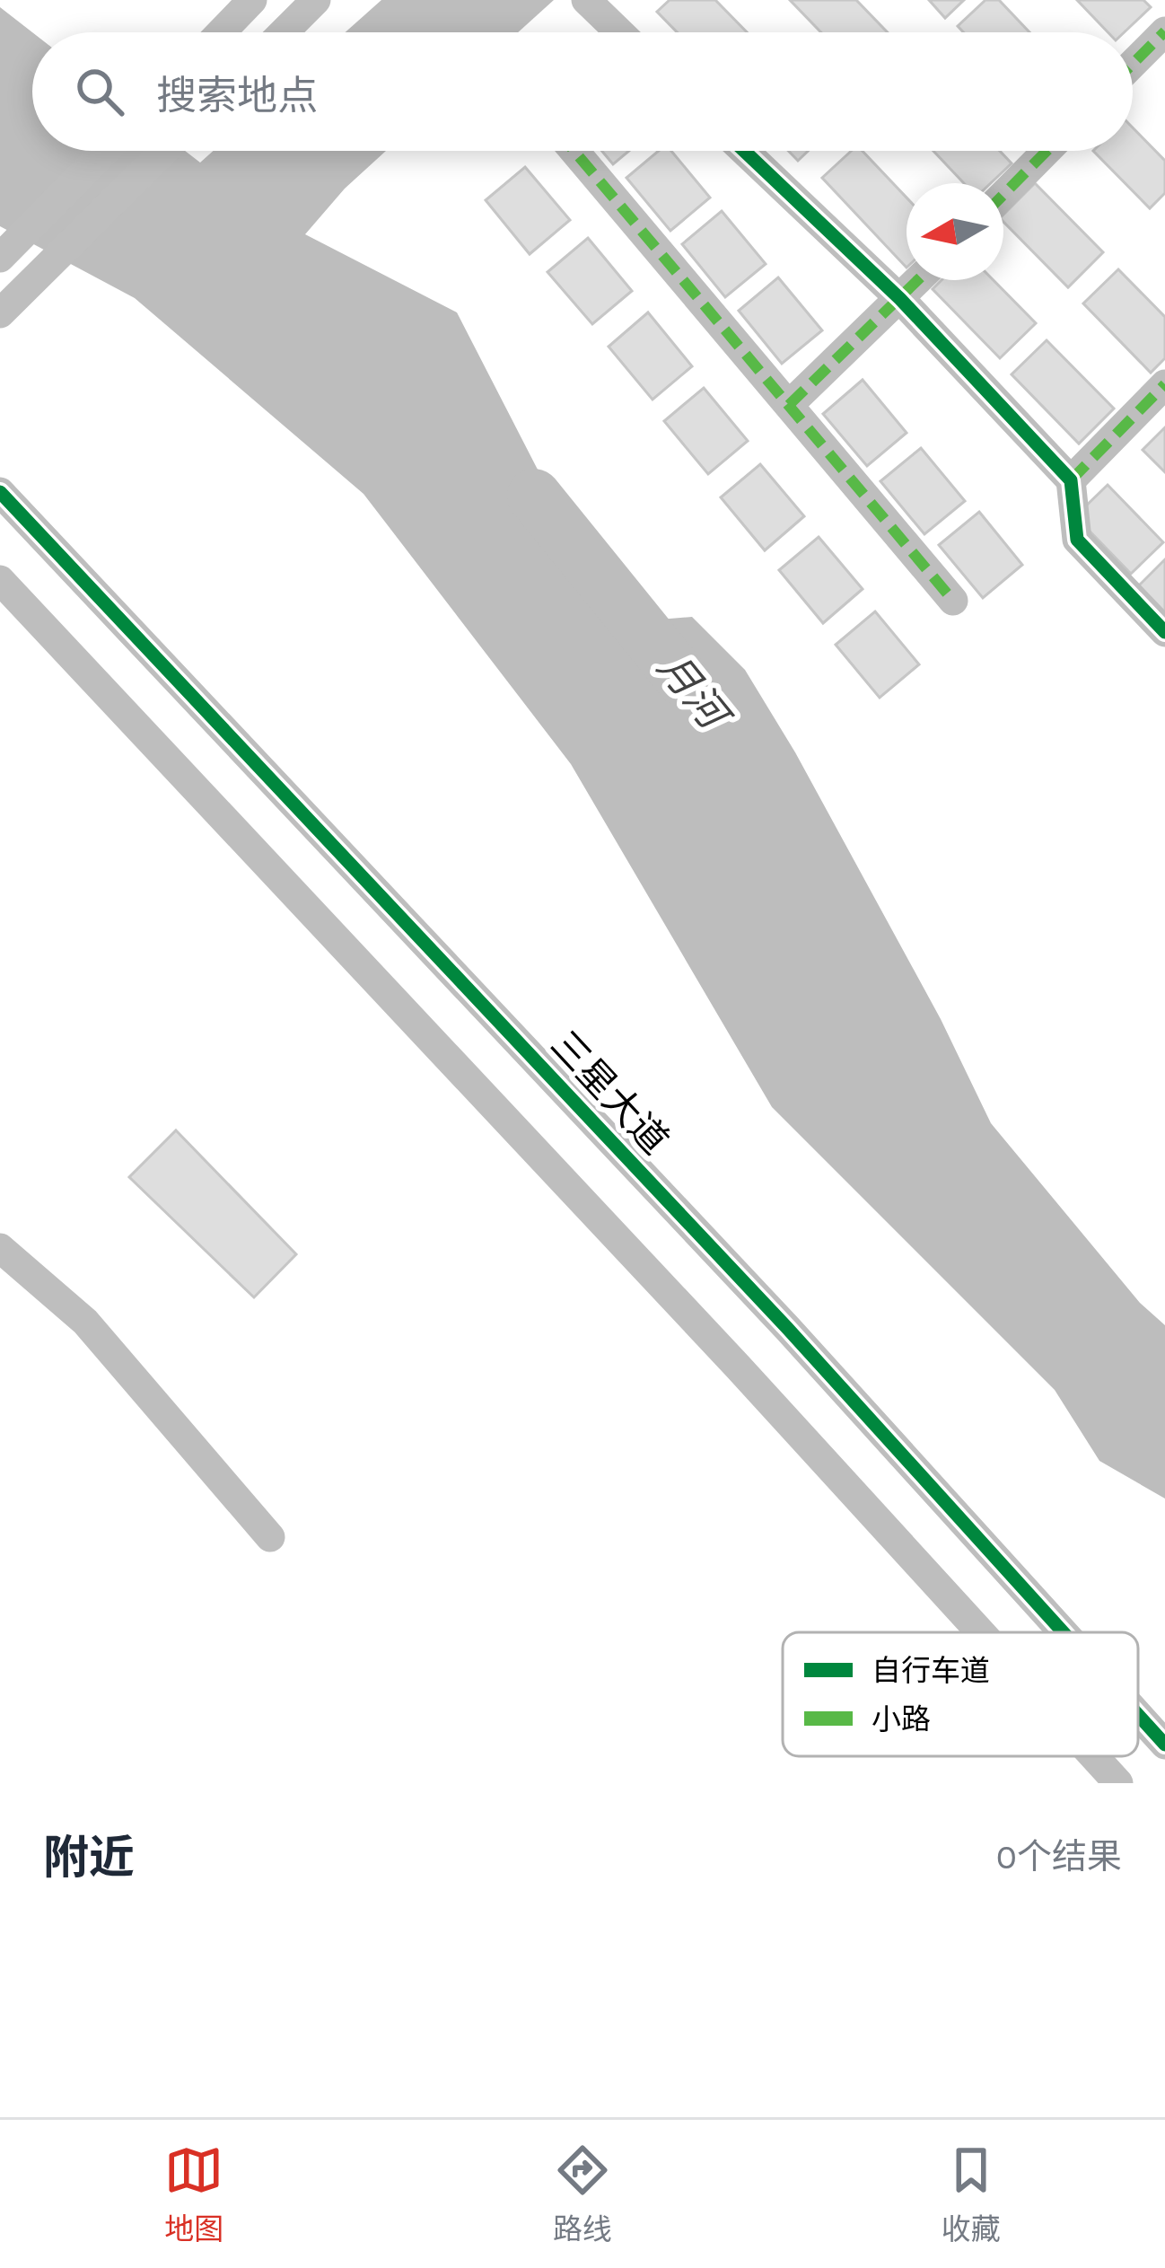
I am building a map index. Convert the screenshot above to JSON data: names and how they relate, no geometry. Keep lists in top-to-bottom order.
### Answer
{
  "streets": {
    "street": ["三星大道"]
  },
  "water": ["月河"],
  "legend": ["自行车道", "小路"],
  "north": "left",
  "page": {
    "search": "搜索地点",
    "heading": ["附近", "0个结果"],
    "nav": ["地图", "路线", "收藏"]
  }
}
